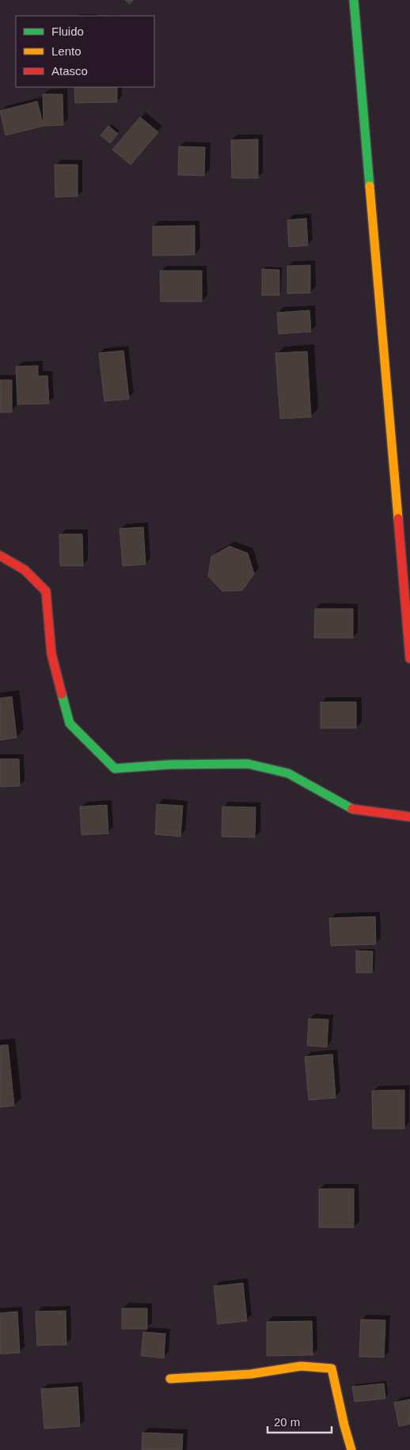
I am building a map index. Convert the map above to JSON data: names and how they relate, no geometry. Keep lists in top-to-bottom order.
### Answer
{
  "legend": ["Fluido", "Lento", "Atasco"],
  "scale_bar": "20 m"
}
